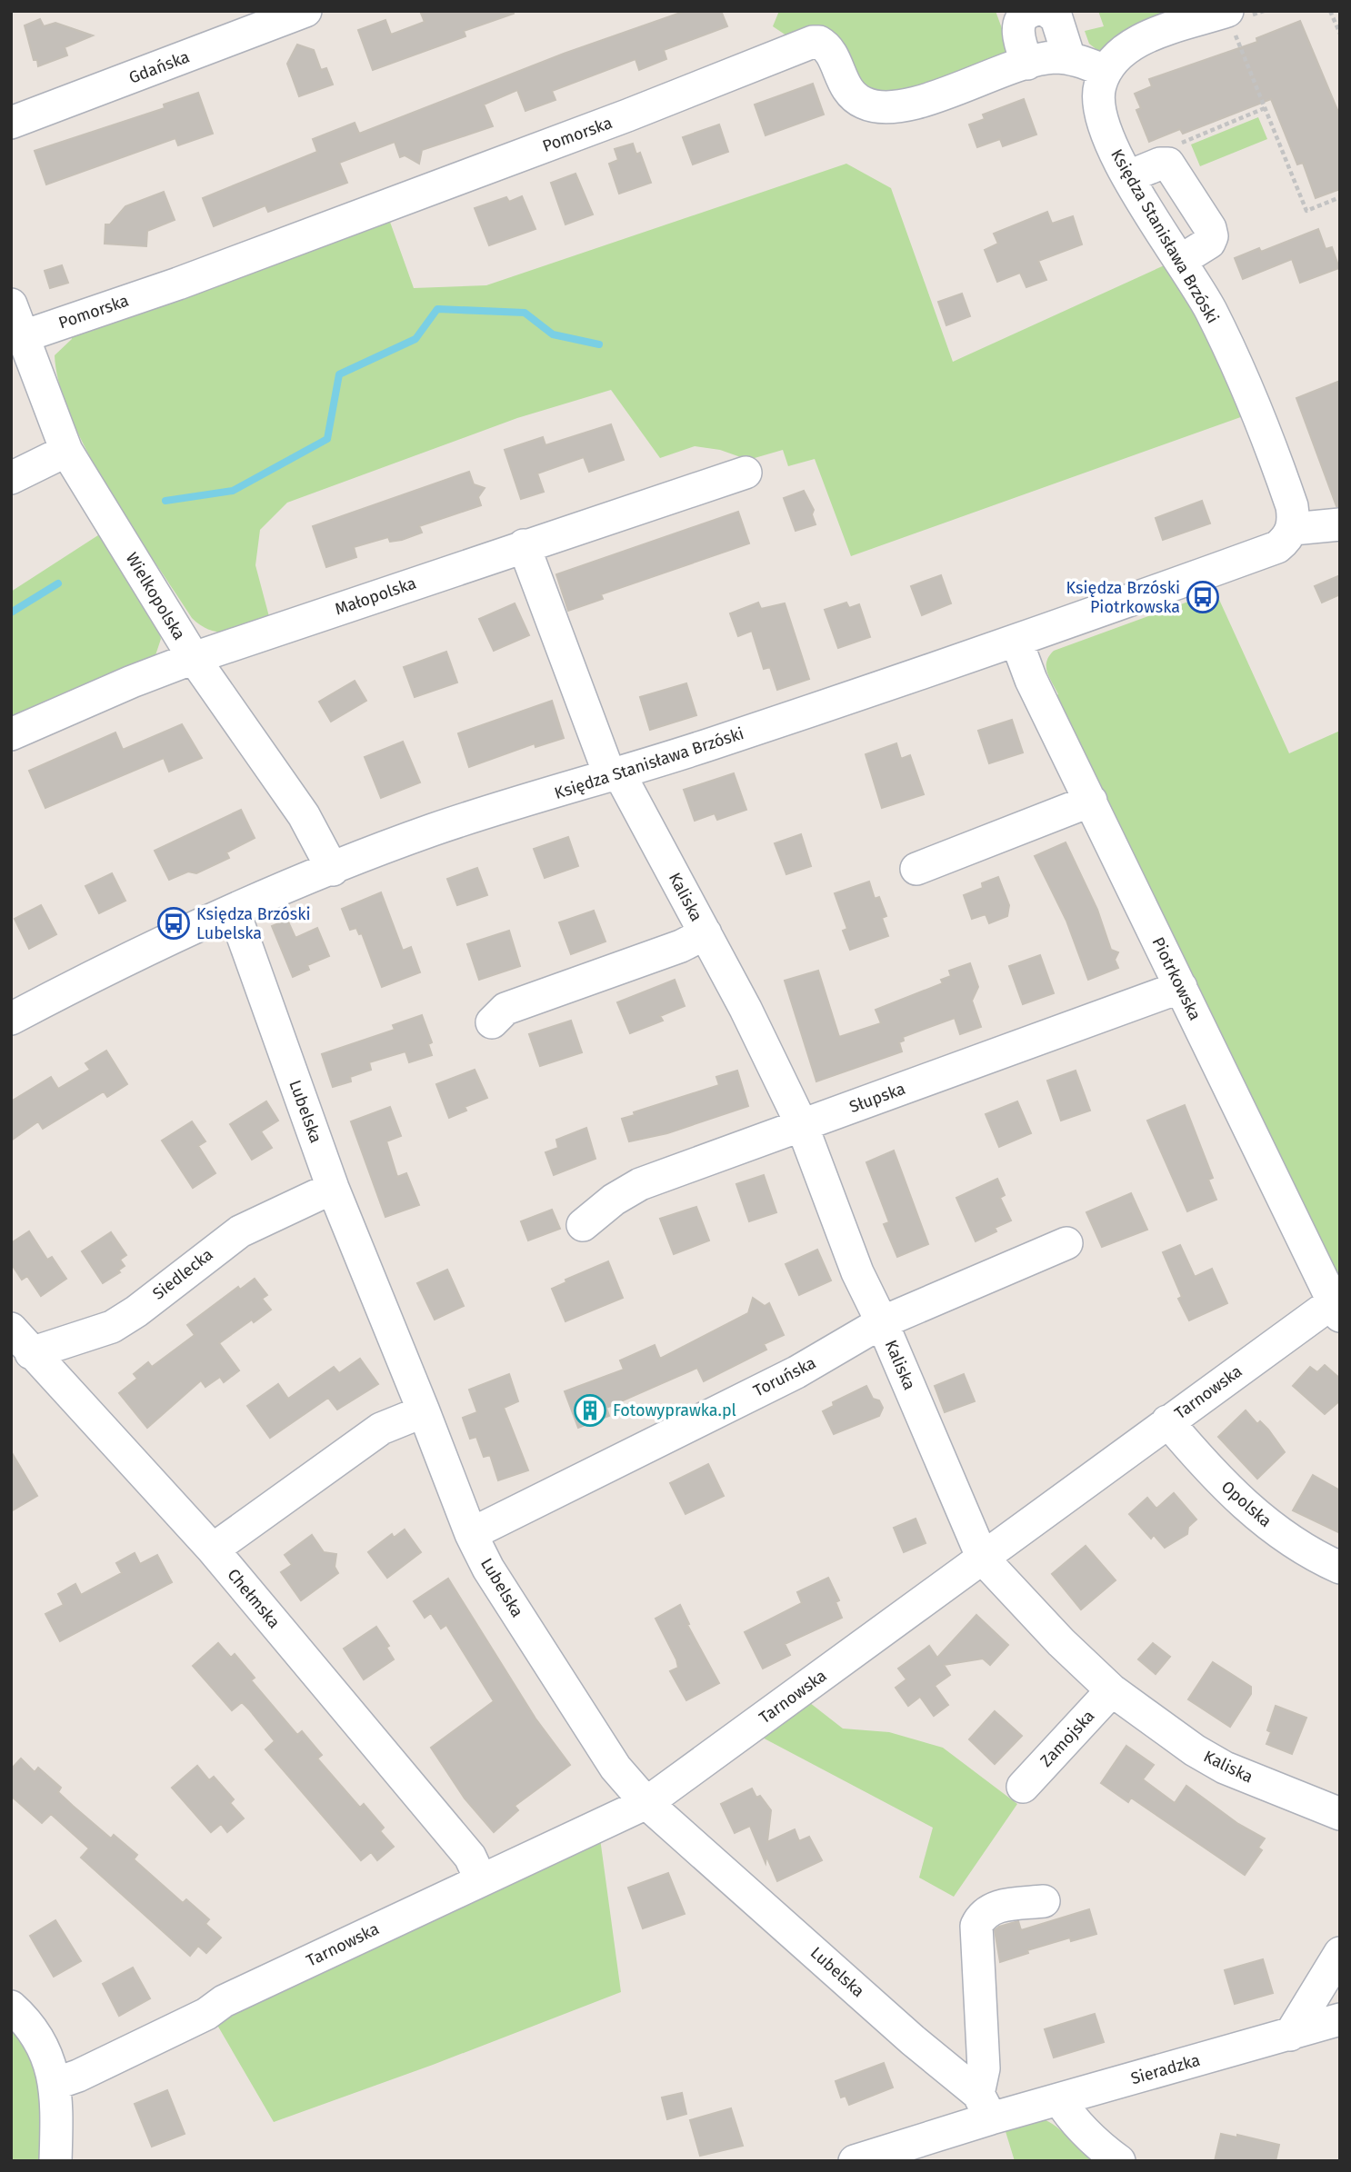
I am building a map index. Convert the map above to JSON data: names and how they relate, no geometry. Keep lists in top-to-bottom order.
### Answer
{
  "streets": {
    "street": [
      "Gdańska",
      "Pomorska",
      "Księdza Stanisława Brzóski",
      "Wielkopolska",
      "Małopolska",
      "Kaliska",
      "Piotrkowska",
      "Słupska",
      "Lubelska",
      "Siedlecka",
      "Toruńska",
      "Tarnowska",
      "Opolska",
      "Chełmska",
      "Zamojska",
      "Sieradzka"
    ]
  },
  "crossings": [
    ["Pomorska", "Księdza Stanisława Brzóski"],
    ["Pomorska", "Wielkopolska"],
    ["Księdza Stanisława Brzóski", "Wielkopolska"],
    ["Księdza Stanisława Brzóski", "Kaliska"],
    ["Księdza Stanisława Brzóski", "Piotrkowska"],
    ["Księdza Stanisława Brzóski", "Lubelska"],
    ["Wielkopolska", "Małopolska"],
    ["Małopolska", "Kaliska"],
    ["Kaliska", "Słupska"],
    ["Kaliska", "Toruńska"],
    ["Kaliska", "Tarnowska"],
    ["Kaliska", "Zamojska"],
    ["Piotrkowska", "Słupska"],
    ["Piotrkowska", "Tarnowska"],
    ["Lubelska", "Siedlecka"],
    ["Lubelska", "Toruńska"],
    ["Lubelska", "Tarnowska"],
    ["Lubelska", "Sieradzka"],
    ["Siedlecka", "Chełmska"],
    ["Tarnowska", "Opolska"],
    ["Tarnowska", "Chełmska"]
  ],
  "places": {
    "bus stop": ["Księdza Brzóski Piotrkowska", "Księdza Brzóski Lubelska"],
    "building": ["Fotowyprawka.pl"]
  }
}
